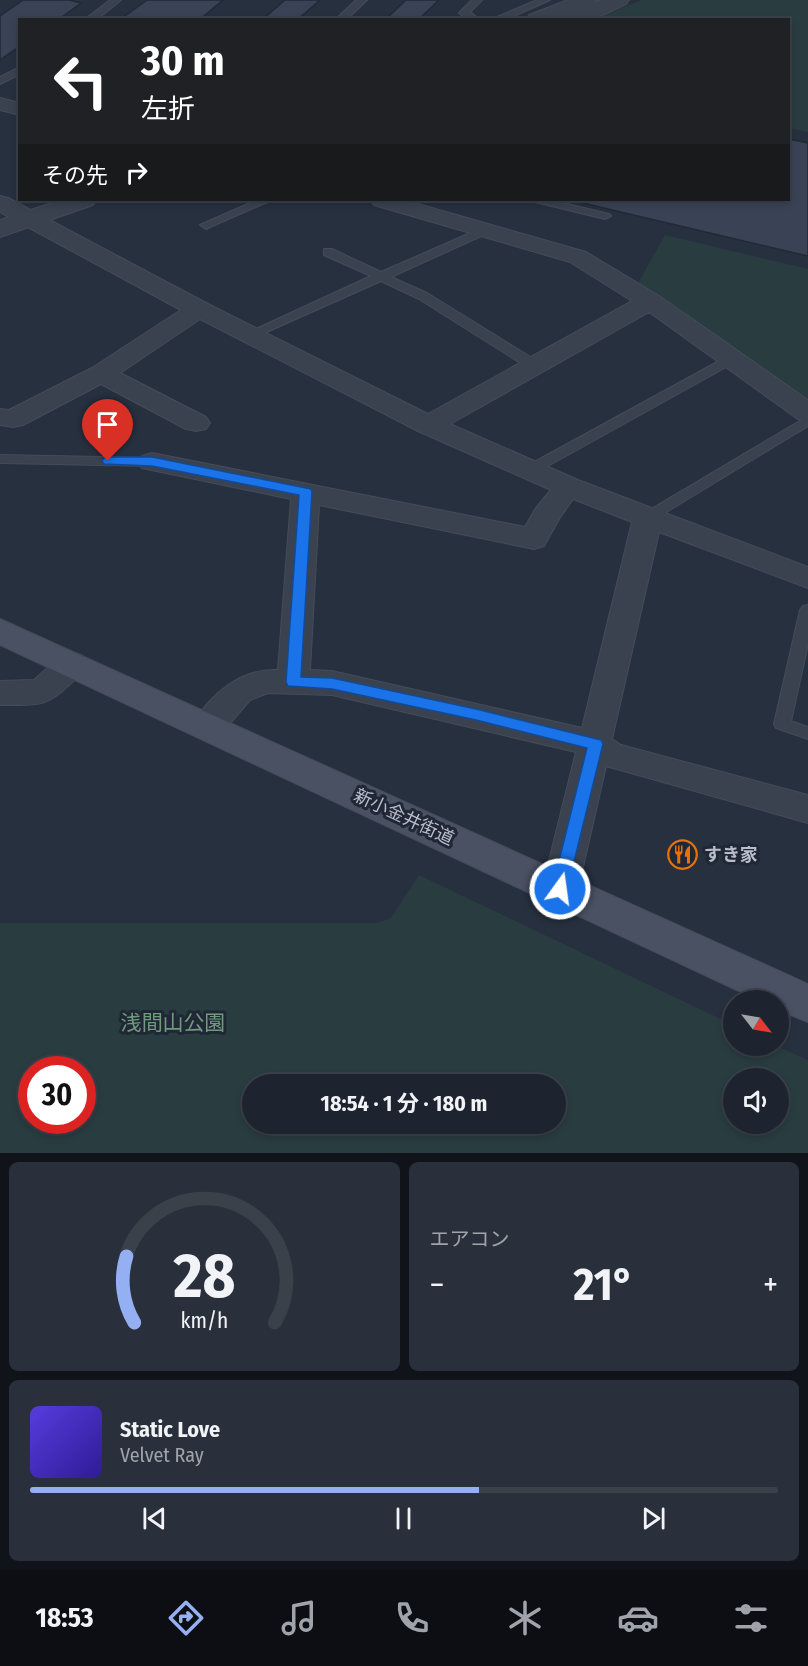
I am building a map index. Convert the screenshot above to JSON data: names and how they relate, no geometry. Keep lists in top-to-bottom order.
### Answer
{
  "streets": {
    "main road": ["新小金井街道"]
  },
  "parks": ["浅間山公園"],
  "places": {
    "restaurant": ["すき家"]
  },
  "north": "bottom right",
  "page": {
    "turn": ["30 m", "左折"],
    "then": "その先",
    "limit": "30",
    "trip": "18:54 · 1 分 · 180 m",
    "tile": "エアコン",
    "heat": ["−", "21°", "+"],
    "song": ["Static Love", "Velvet Ray"],
    "tabs": "18:53",
    "gauge": ["28", "km/h"]
  }
}
